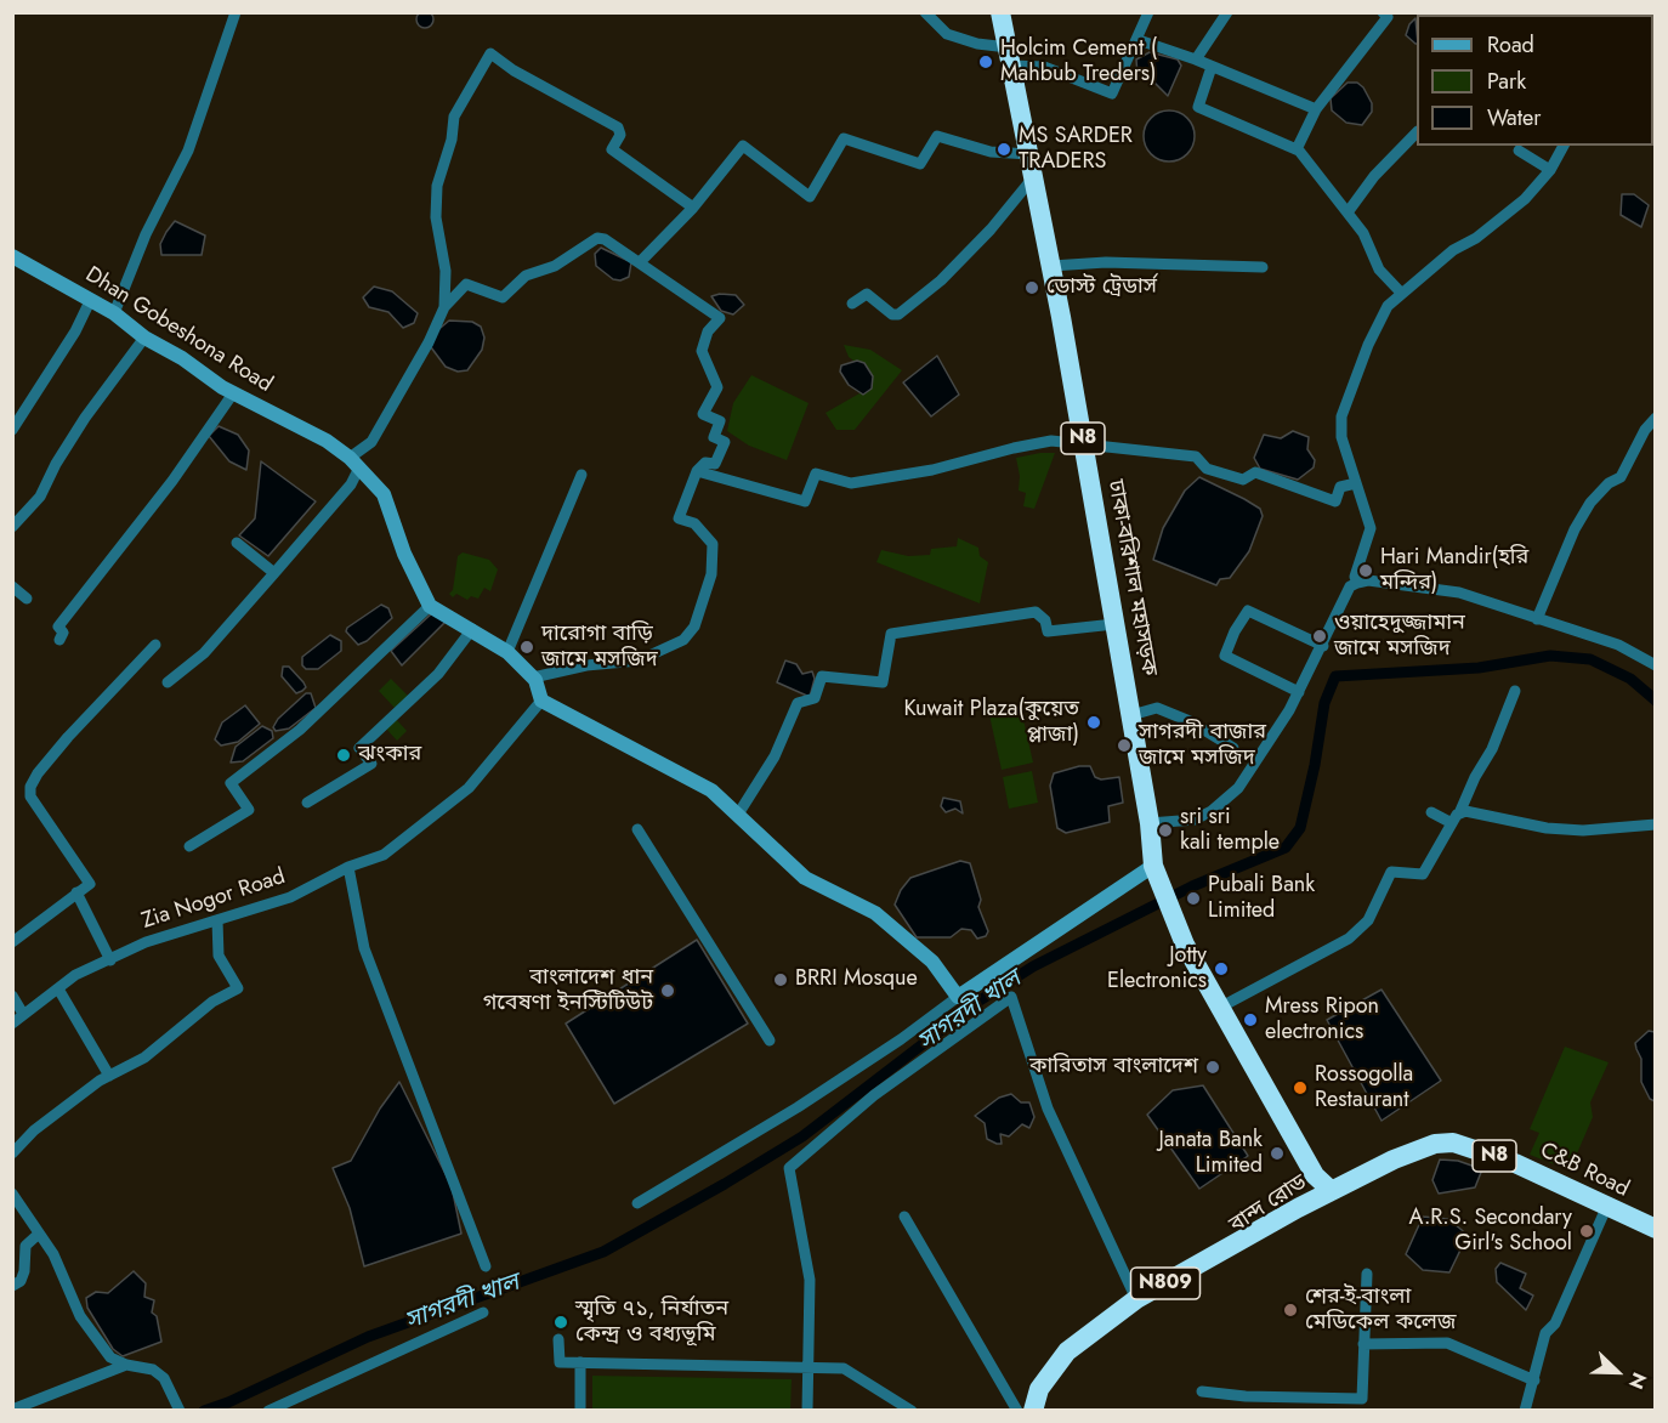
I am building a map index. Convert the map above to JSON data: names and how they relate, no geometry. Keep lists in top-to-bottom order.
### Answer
{
  "streets": {
    "highway": [
      "N8",
      "ঢাকা-বরিশাল মহাসড়ক",
      "C&B Road",
      "বান্দ রোড",
      "N809"
    ],
    "street": ["Dhan Gobeshona Road", "Zia Nogor Road"]
  },
  "crossings": [
    ["C&B Road", "বান্দ রোড"]
  ],
  "water": ["সাগরদী খাল"],
  "places": [
    "Holcim Cement ( Mahbub Treders)",
    "MS SARDER TRADERS",
    "ডোস্ট ট্রেডার্স",
    "Hari Mandir(হরি মন্দির)",
    "ওয়াহেদুজ্জামান জামে মসজিদ",
    "দারোগা বাড়ি জামে মসজিদ",
    "Kuwait Plaza(কুয়েত প্লাজা)",
    "সাগরদী বাজার জামে মসজিদ",
    "ঝংকার",
    "sri sri kali temple",
    "Pubali Bank Limited",
    "Jotty Electronics",
    "BRRI Mosque",
    "বাংলাদেশ ধান গবেষণা ইনস্টিটিউট",
    "Mress Ripon electronics",
    "কারিতাস বাংলাদেশ",
    "Rossogolla Restaurant",
    "Janata Bank Limited",
    "A.R.S. Secondary Girl's School",
    "শের-ই-বাংলা মেডিকেল কলেজ",
    "স্মৃতি ৭১, নির্যাতন কেন্দ্র ও বধ্যভূমি"
  ],
  "legend": ["Road", "Park", "Water"],
  "north": "bottom right"
}
